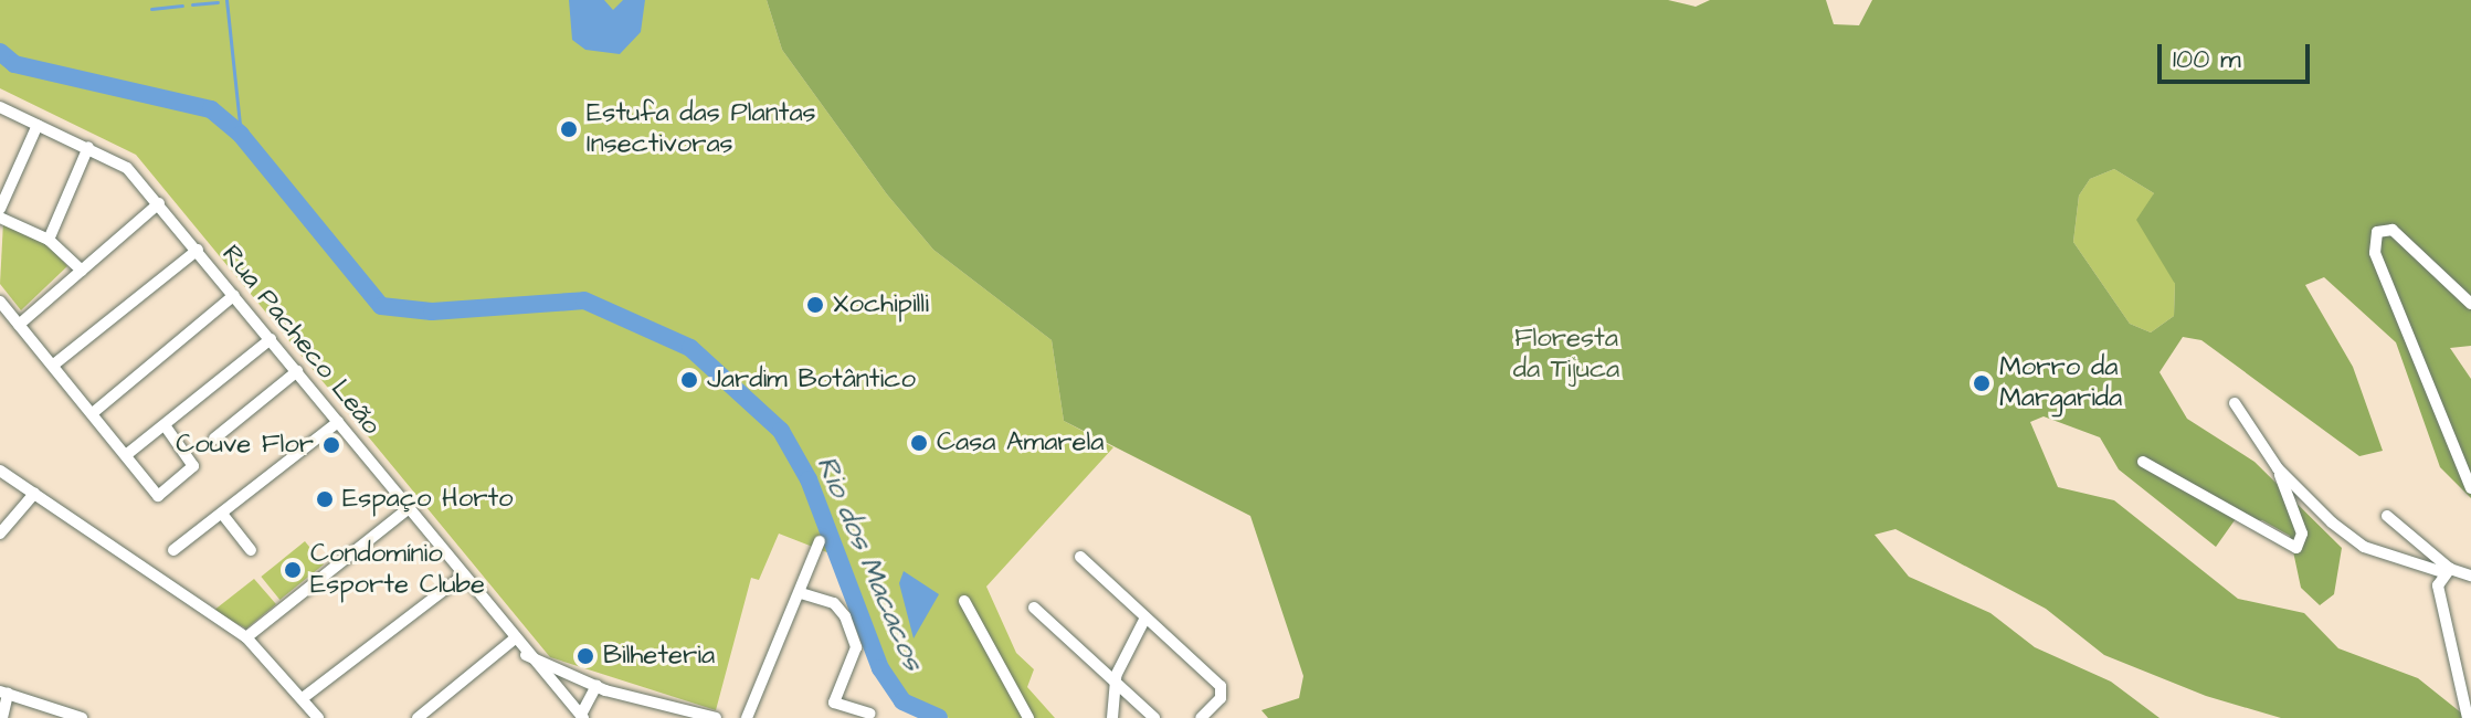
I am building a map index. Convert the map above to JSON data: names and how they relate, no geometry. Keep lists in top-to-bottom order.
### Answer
{
  "streets": {
    "street": ["Rua Pacheco Leão"]
  },
  "water": ["Rio dos Macacos"],
  "parks": ["Floresta da Tijuca"],
  "places": [
    "Estufa das Plantas Insectivoras",
    "Xochipilli",
    "Jardim Botântico",
    "Morro da Margarida",
    "Casa Amarela",
    "Couve Flor",
    "Espaço Horto",
    "Condomínio Esporte Clube",
    "Bilheteria"
  ],
  "scale_bar": "100 m"
}
